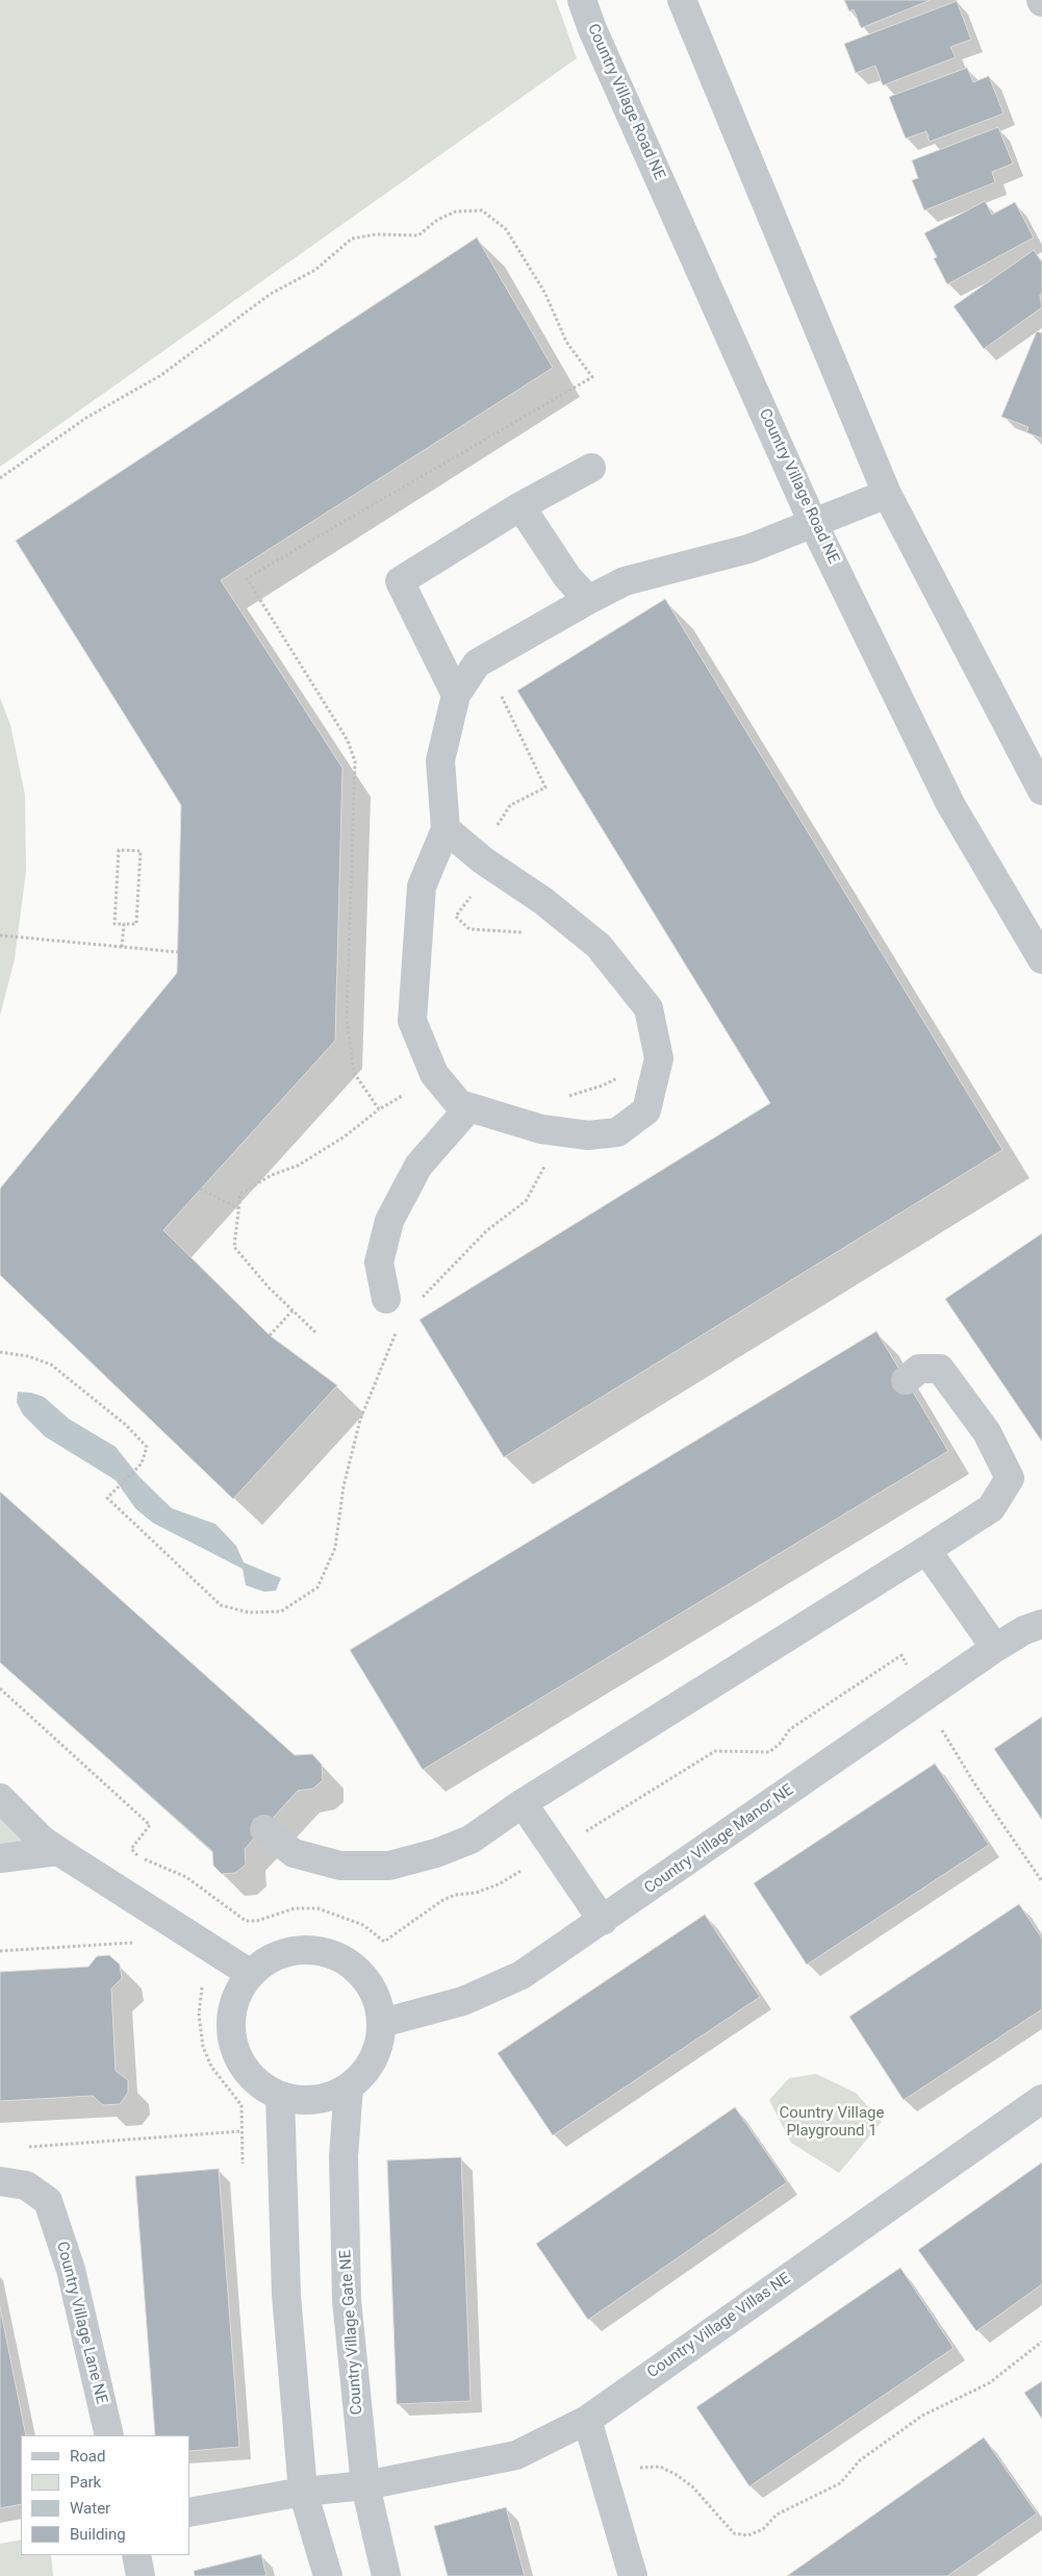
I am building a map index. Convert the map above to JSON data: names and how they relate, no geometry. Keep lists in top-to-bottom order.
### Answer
{
  "streets": {
    "street": [
      "Country Village Road NE",
      "Country Village Manor NE",
      "Country Village Lane NE",
      "Country Village Villas NE",
      "Country Village Gate NE"
    ]
  },
  "crossings": [
    ["Country Village Manor NE", "Country Village Gate NE"],
    ["Country Village Villas NE", "Country Village Gate NE"]
  ],
  "parks": ["Country Village Playground 1"],
  "legend": [
    "Road",
    "Park",
    "Water",
    "Building"
  ]
}
